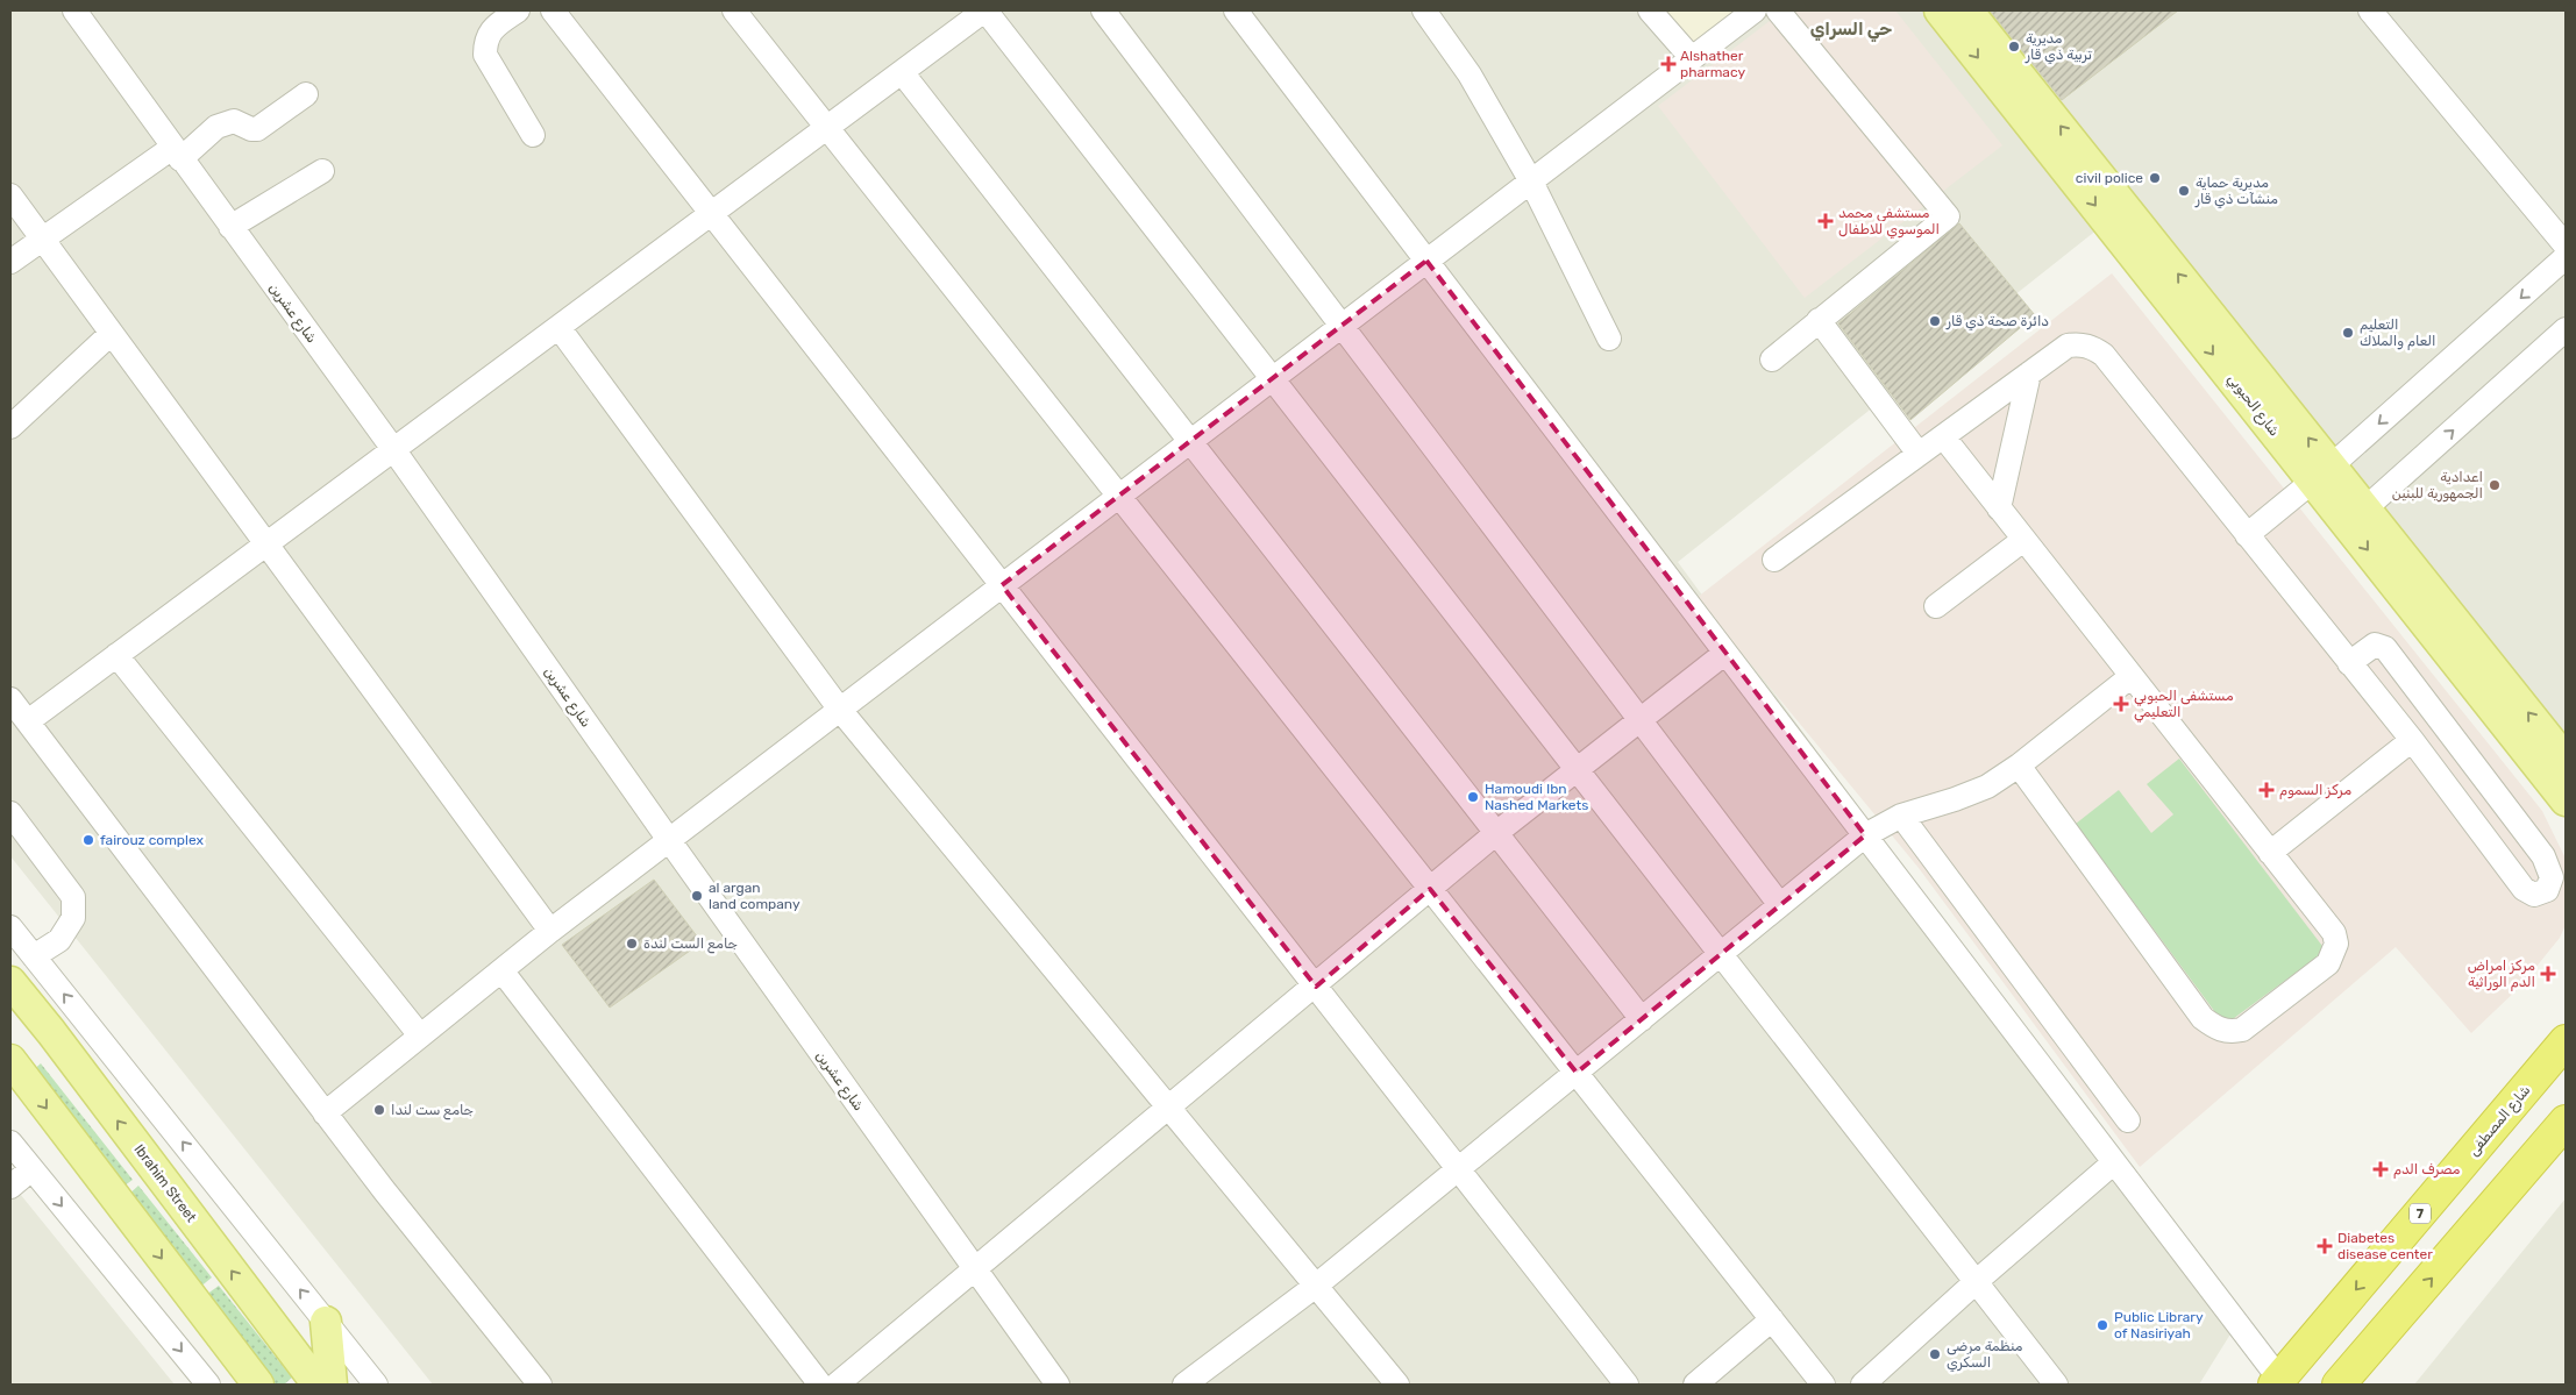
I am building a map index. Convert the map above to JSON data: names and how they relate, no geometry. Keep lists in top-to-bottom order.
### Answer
{
  "streets": {
    "highway": ["شارع المصطفى", "7"],
    "main road": ["شارع الحبوبي", "Ibrahim Street"],
    "street": ["شارع عشرين"]
  },
  "districts": ["حي السراي"],
  "places": {
    "other": [
      "مديرية تربية ذي قار",
      "civil police",
      "مديرية حماية منشآت ذي قار",
      "دائرة صحة ذي قار",
      "التعليم العام والملاك",
      "اعدادية الجمهورية للبنين",
      "Hamoudi Ibn Nashed Markets",
      "fairouz complex",
      "al argan land company",
      "جامع الست لندة",
      "جامع ست لندا",
      "Public Library of Nasiriyah",
      "منظمة مرضى السكري"
    ],
    "health": [
      "Alshather pharmacy",
      "مستشفى محمد الموسوي للاطفال",
      "مستشفى الحبوبي التعليمي",
      "مركز السموم",
      "مركز امراض الدم الوراثية",
      "مصرف الدم",
      "Diabetes disease center"
    ]
  }
}
